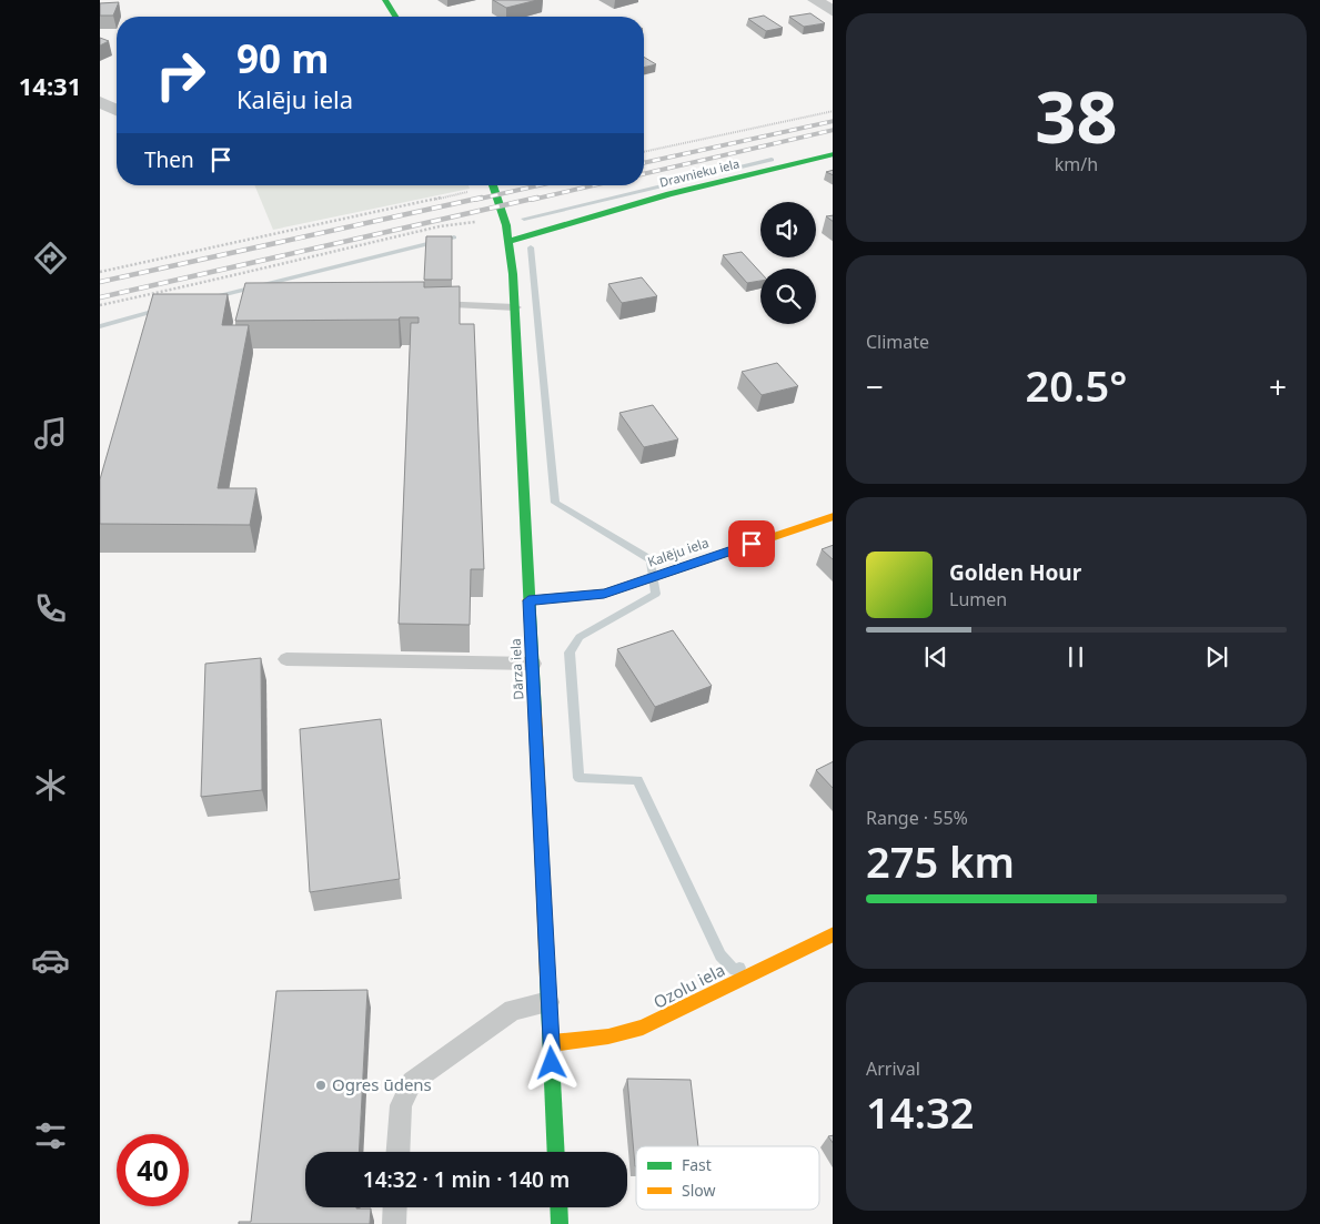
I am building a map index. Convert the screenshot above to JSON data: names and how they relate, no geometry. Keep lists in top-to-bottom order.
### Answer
{
  "streets": {
    "street": [
      "Dravnieku iela",
      "Kalēju iela",
      "Dārza iela",
      "Ozolu iela"
    ]
  },
  "crossings": [
    ["Dravnieku iela", "Dārza iela"],
    ["Kalēju iela", "Dārza iela"],
    ["Dārza iela", "Ozolu iela"]
  ],
  "places": ["Ogres ūdens"],
  "legend": ["Fast", "Slow"],
  "page": {
    "tabs": "14:31",
    "tile": [
      ["38", "km/h"],
      "Climate",
      ["Range · 55%", "275 km"],
      ["Arrival", "14:32"]
    ],
    "turn": ["90 m", "Kalēju iela"],
    "then": "Then",
    "heat": ["−", "20.5°", "+"],
    "song": ["Golden Hour", "Lumen"],
    "limit": "40",
    "trip": "14:32 · 1 min · 140 m"
  }
}
